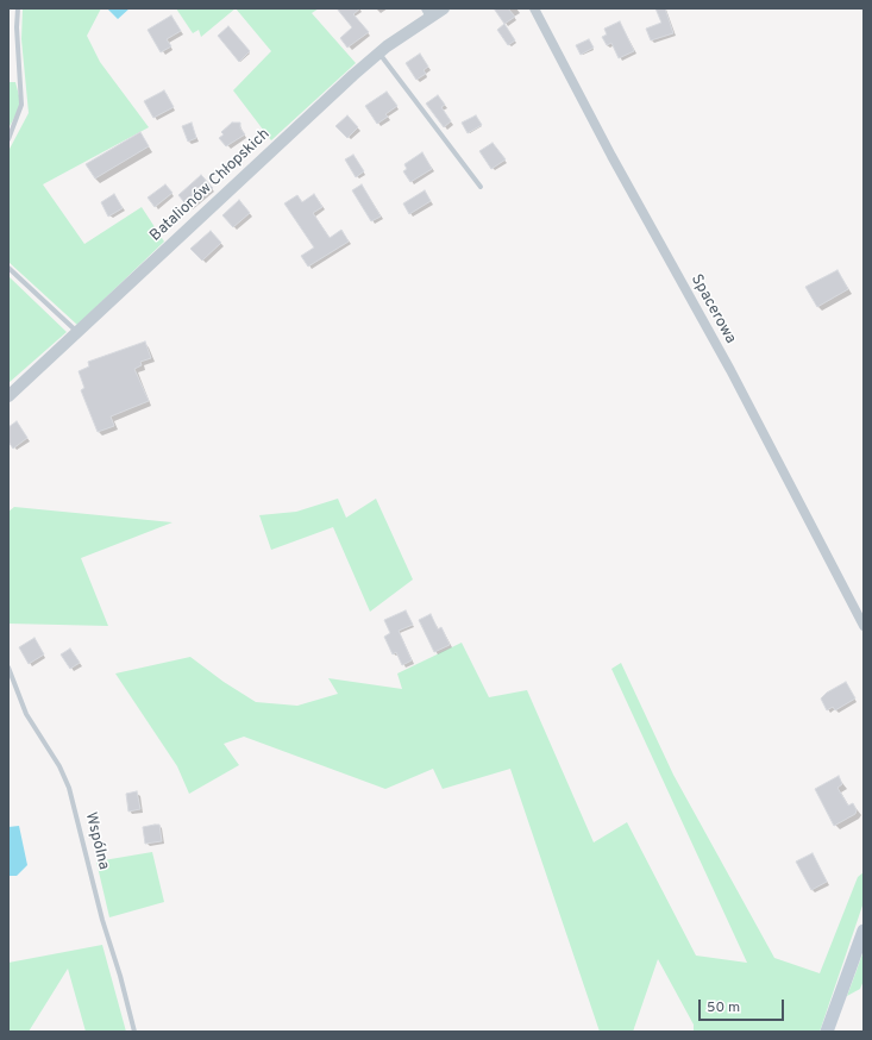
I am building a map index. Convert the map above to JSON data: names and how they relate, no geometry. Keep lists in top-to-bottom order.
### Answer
{
  "streets": {
    "street": ["Batalionów Chłopskich", "Spacerowa"],
    "lane": ["Wspólna"]
  },
  "scale_bar": "50 m"
}
